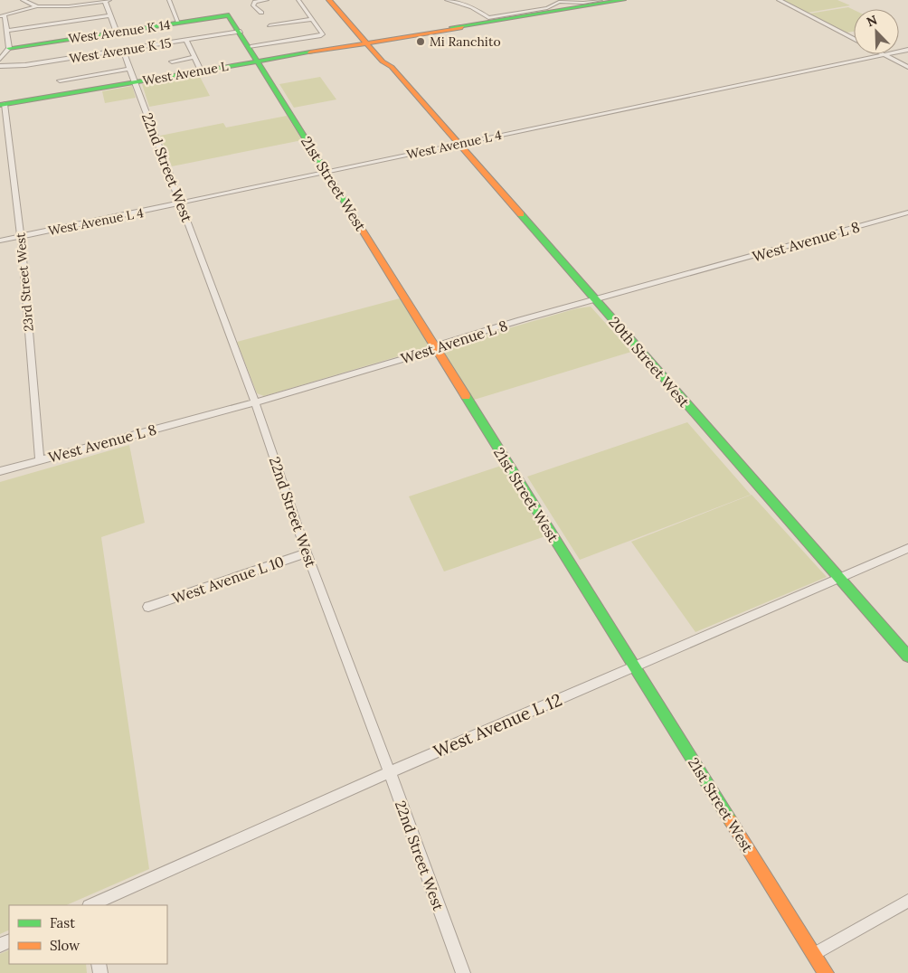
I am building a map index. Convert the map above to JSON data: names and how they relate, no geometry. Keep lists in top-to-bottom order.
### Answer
{
  "streets": {
    "main road": [
      "West Avenue K 14",
      "West Avenue L",
      "21st Street West",
      "20th Street West"
    ],
    "street": [
      "West Avenue K 15",
      "West Avenue L 4",
      "22nd Street West",
      "West Avenue L 8",
      "23rd Street West",
      "West Avenue L 10",
      "West Avenue L 12"
    ]
  },
  "crossings": [
    ["West Avenue K 14", "21st Street West"],
    ["West Avenue K 15", "22nd Street West"],
    ["West Avenue K 15", "21st Street West"],
    ["West Avenue L", "22nd Street West"],
    ["West Avenue L", "21st Street West"],
    ["West Avenue L", "23rd Street West"],
    ["West Avenue L", "20th Street West"],
    ["West Avenue L 4", "22nd Street West"],
    ["West Avenue L 4", "21st Street West"],
    ["West Avenue L 4", "23rd Street West"],
    ["West Avenue L 4", "20th Street West"],
    ["22nd Street West", "West Avenue L 8"],
    ["22nd Street West", "West Avenue L 10"],
    ["22nd Street West", "West Avenue L 12"],
    ["21st Street West", "West Avenue L 8"],
    ["21st Street West", "West Avenue L 12"],
    ["West Avenue L 8", "23rd Street West"],
    ["West Avenue L 8", "20th Street West"],
    ["20th Street West", "West Avenue L 12"]
  ],
  "places": ["Mi Ranchito"],
  "legend": ["Fast", "Slow"],
  "north": "top left"
}
